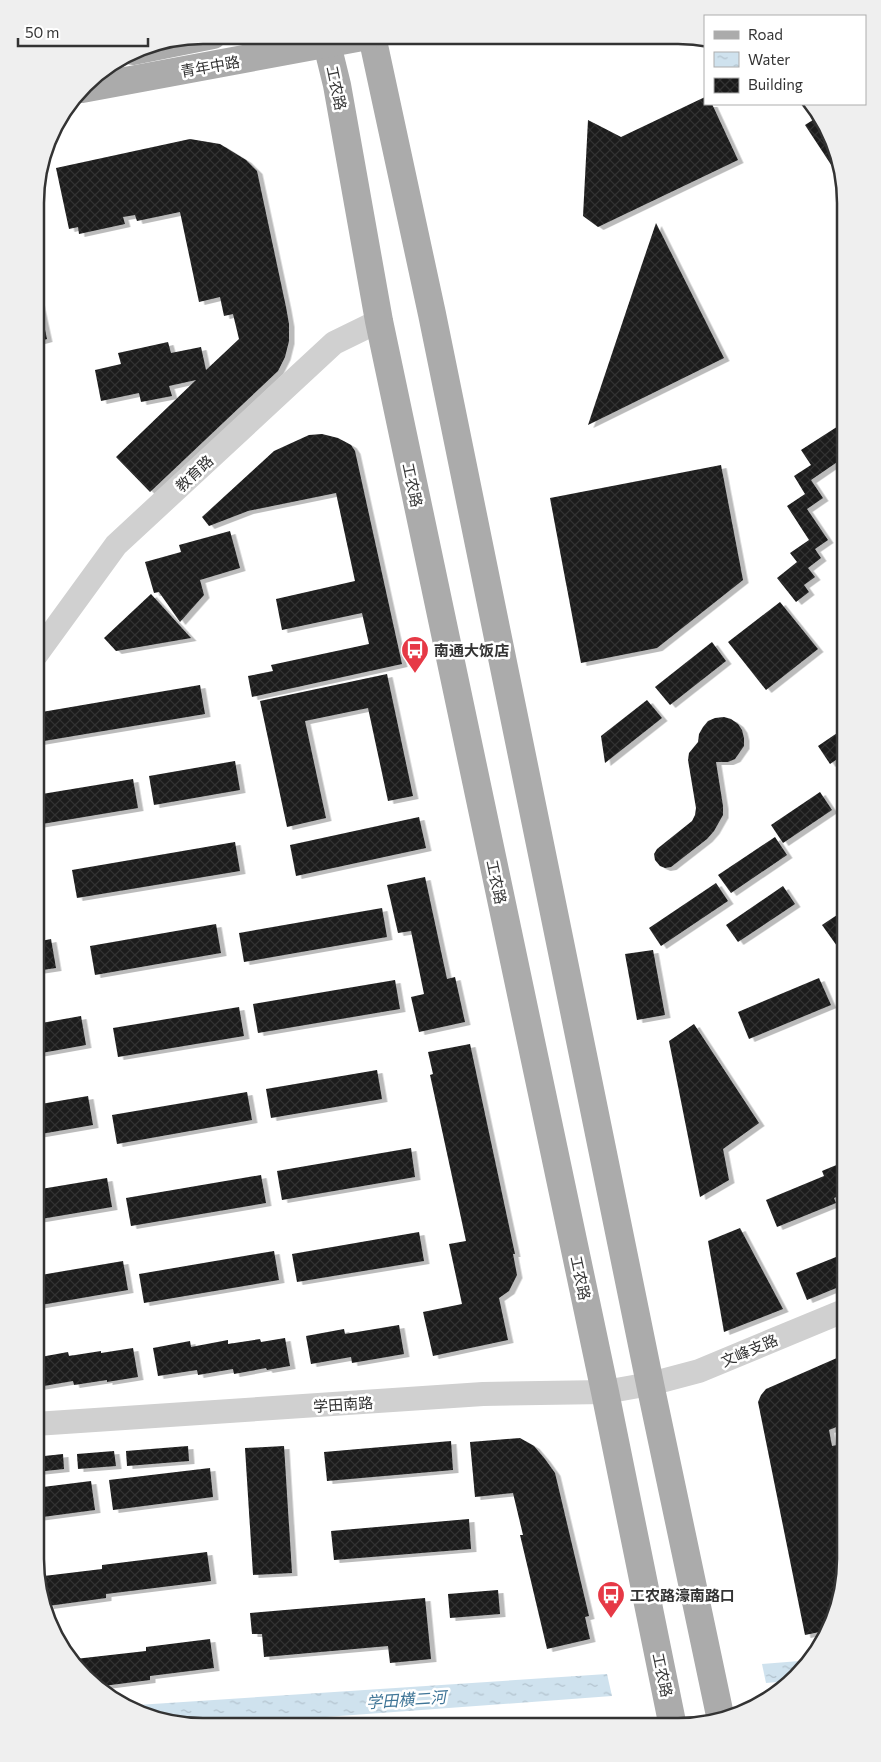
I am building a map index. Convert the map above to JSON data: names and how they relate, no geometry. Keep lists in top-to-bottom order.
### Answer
{
  "streets": {
    "main road": ["青年中路", "工农路"],
    "street": ["教育路", "文峰支路", "学田南路"]
  },
  "crossings": [
    ["工农路", "教育路"],
    ["工农路", "学田南路"],
    ["文峰支路", "学田南路"]
  ],
  "water": ["学田横二河"],
  "places": {
    "bus stop": ["南通大饭店", "工农路濠南路口"]
  },
  "legend": ["Road", "Water", "Building"],
  "scale_bar": "50 m"
}
